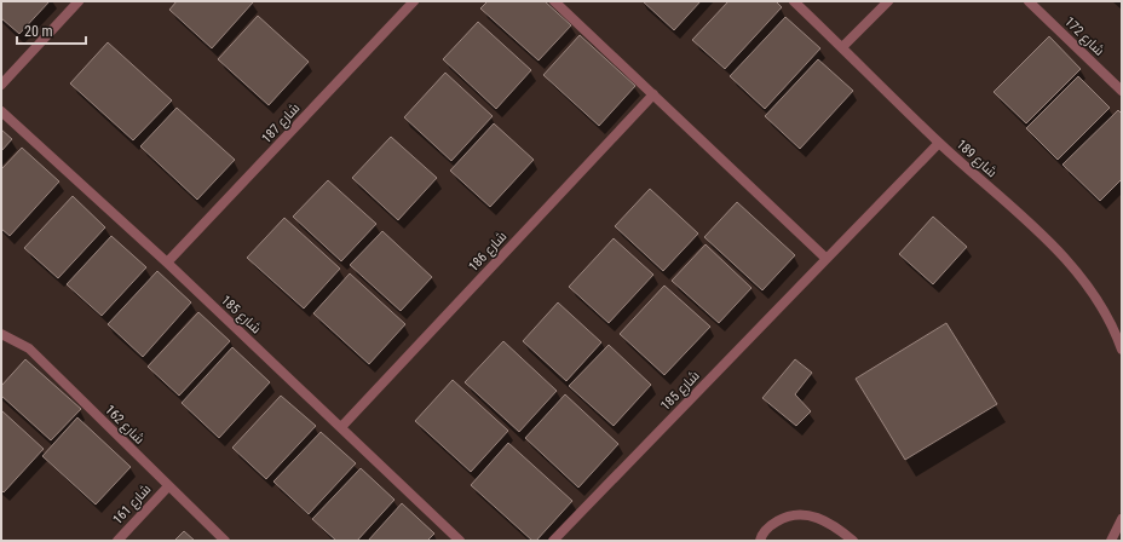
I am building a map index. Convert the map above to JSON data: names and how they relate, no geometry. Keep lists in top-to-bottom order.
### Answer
{
  "streets": {
    "street": [
      "شارع 172",
      "شارع 187",
      "شارع 189",
      "شارع 186",
      "شارع 185",
      "شارع 162",
      "شارع 161"
    ]
  },
  "crossings": [
    ["شارع 187", "شارع 185"],
    ["شارع 189", "شارع 185"],
    ["شارع 186", "شارع 185"],
    ["شارع 162", "شارع 161"]
  ],
  "scale_bar": "20 m"
}
